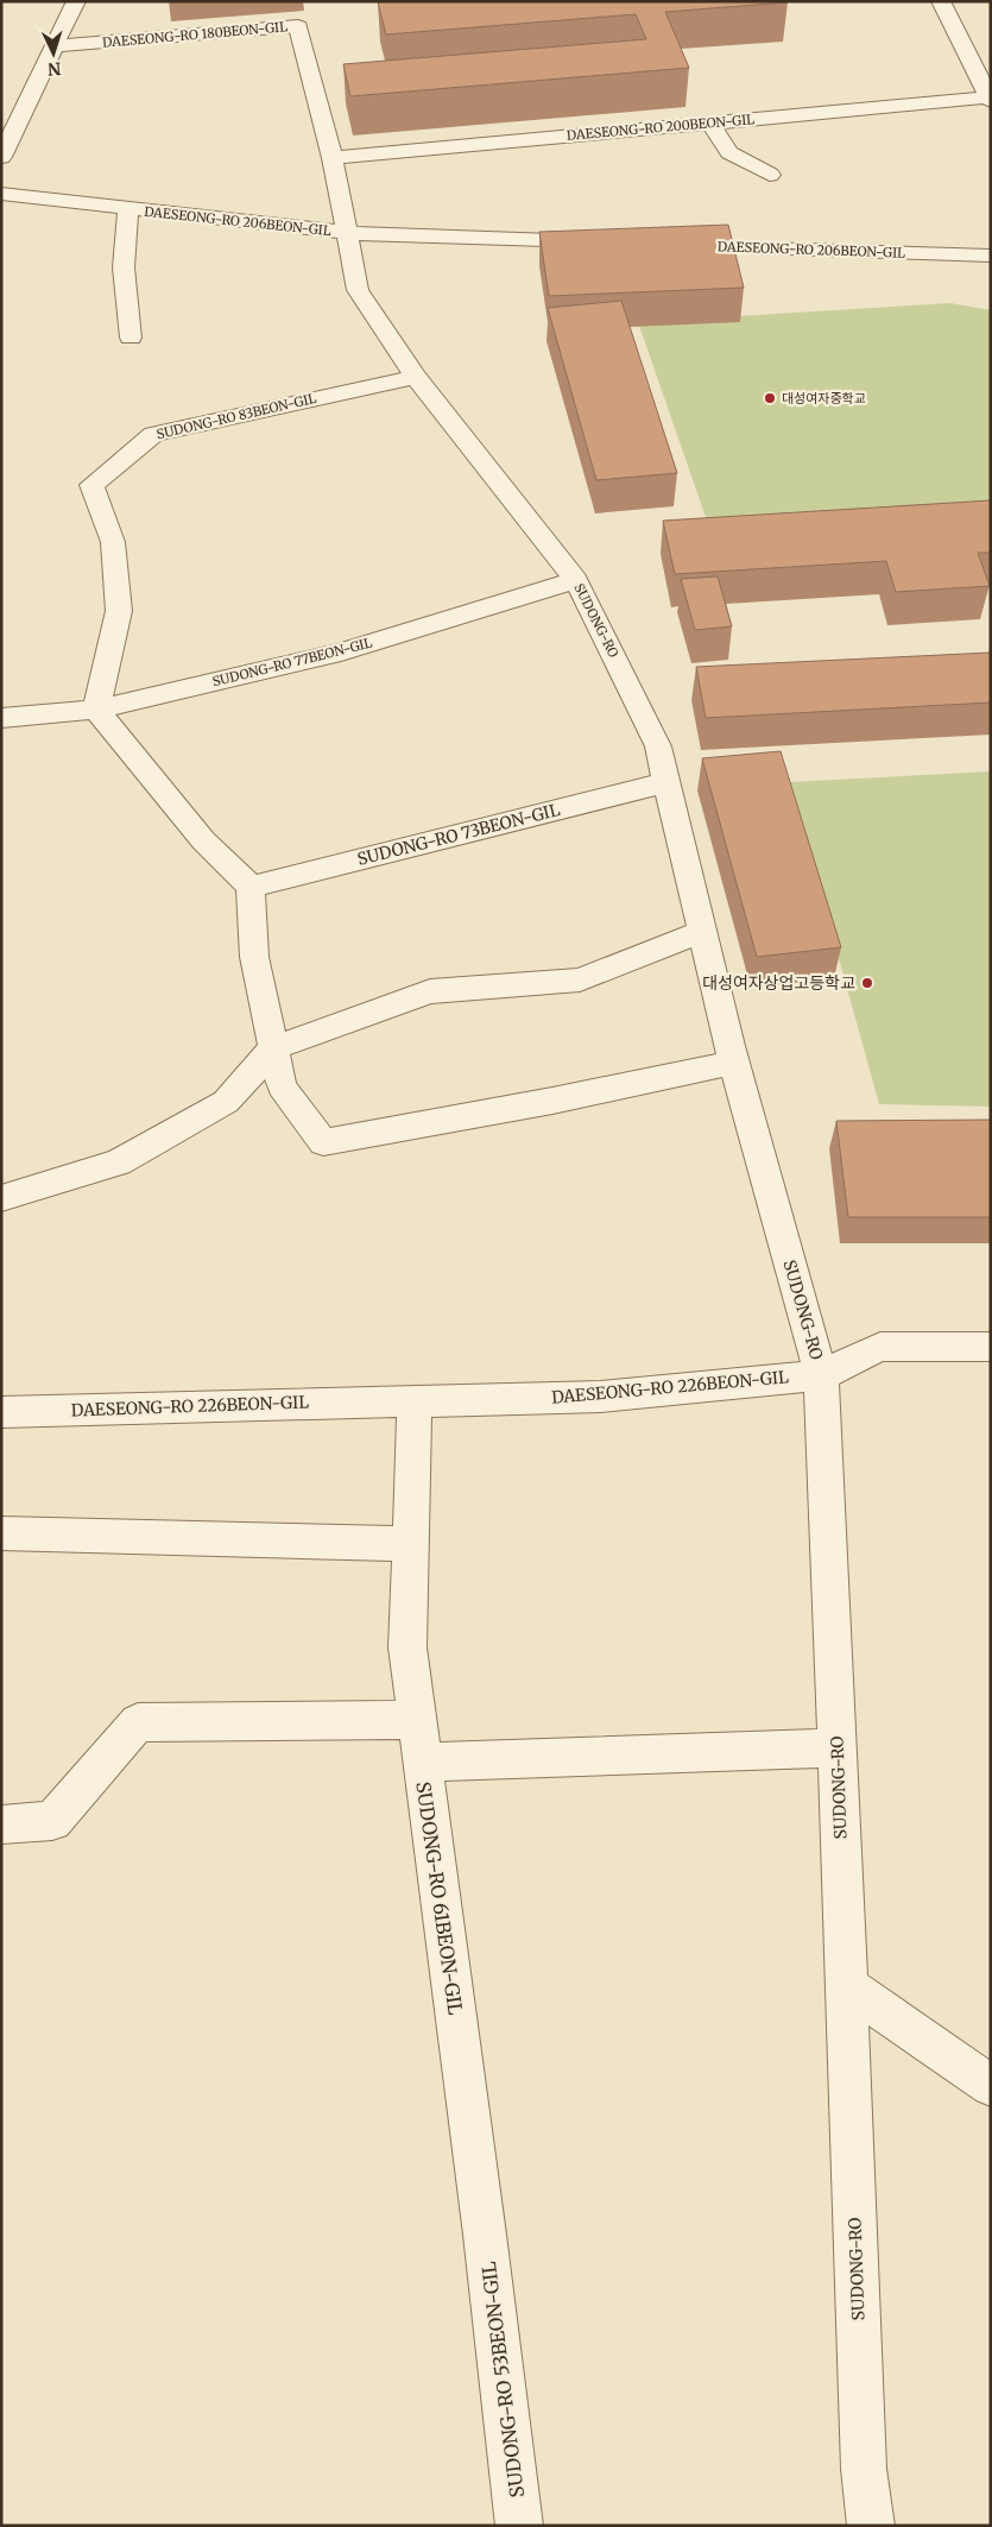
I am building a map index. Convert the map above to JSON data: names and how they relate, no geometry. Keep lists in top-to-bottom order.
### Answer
{
  "streets": {
    "street": [
      "DAESEONG-RO 180BEON-GIL",
      "DAESEONG-RO 200BEON-GIL",
      "DAESEONG-RO 206BEON-GIL",
      "SUDONG-RO 83BEON-GIL",
      "SUDONG-RO",
      "SUDONG-RO 77BEON-GIL",
      "SUDONG-RO 73BEON-GIL",
      "DAESEONG-RO 226BEON-GIL",
      "SUDONG-RO 61BEON-GIL",
      "SUDONG-RO 53BEON-GIL"
    ]
  },
  "crossings": [
    ["DAESEONG-RO 180BEON-GIL", "DAESEONG-RO 206BEON-GIL"],
    ["DAESEONG-RO 200BEON-GIL", "DAESEONG-RO 206BEON-GIL"],
    ["DAESEONG-RO 206BEON-GIL", "SUDONG-RO"],
    ["SUDONG-RO 83BEON-GIL", "SUDONG-RO"],
    ["SUDONG-RO 83BEON-GIL", "SUDONG-RO 77BEON-GIL"],
    ["SUDONG-RO", "SUDONG-RO 77BEON-GIL"],
    ["SUDONG-RO", "SUDONG-RO 73BEON-GIL"],
    ["SUDONG-RO", "DAESEONG-RO 226BEON-GIL"],
    ["SUDONG-RO", "SUDONG-RO 61BEON-GIL"],
    ["SUDONG-RO 61BEON-GIL", "SUDONG-RO 53BEON-GIL"]
  ],
  "places": ["대성여자중학교", "대성여자상업고등학교"],
  "north": "bottom"
}
